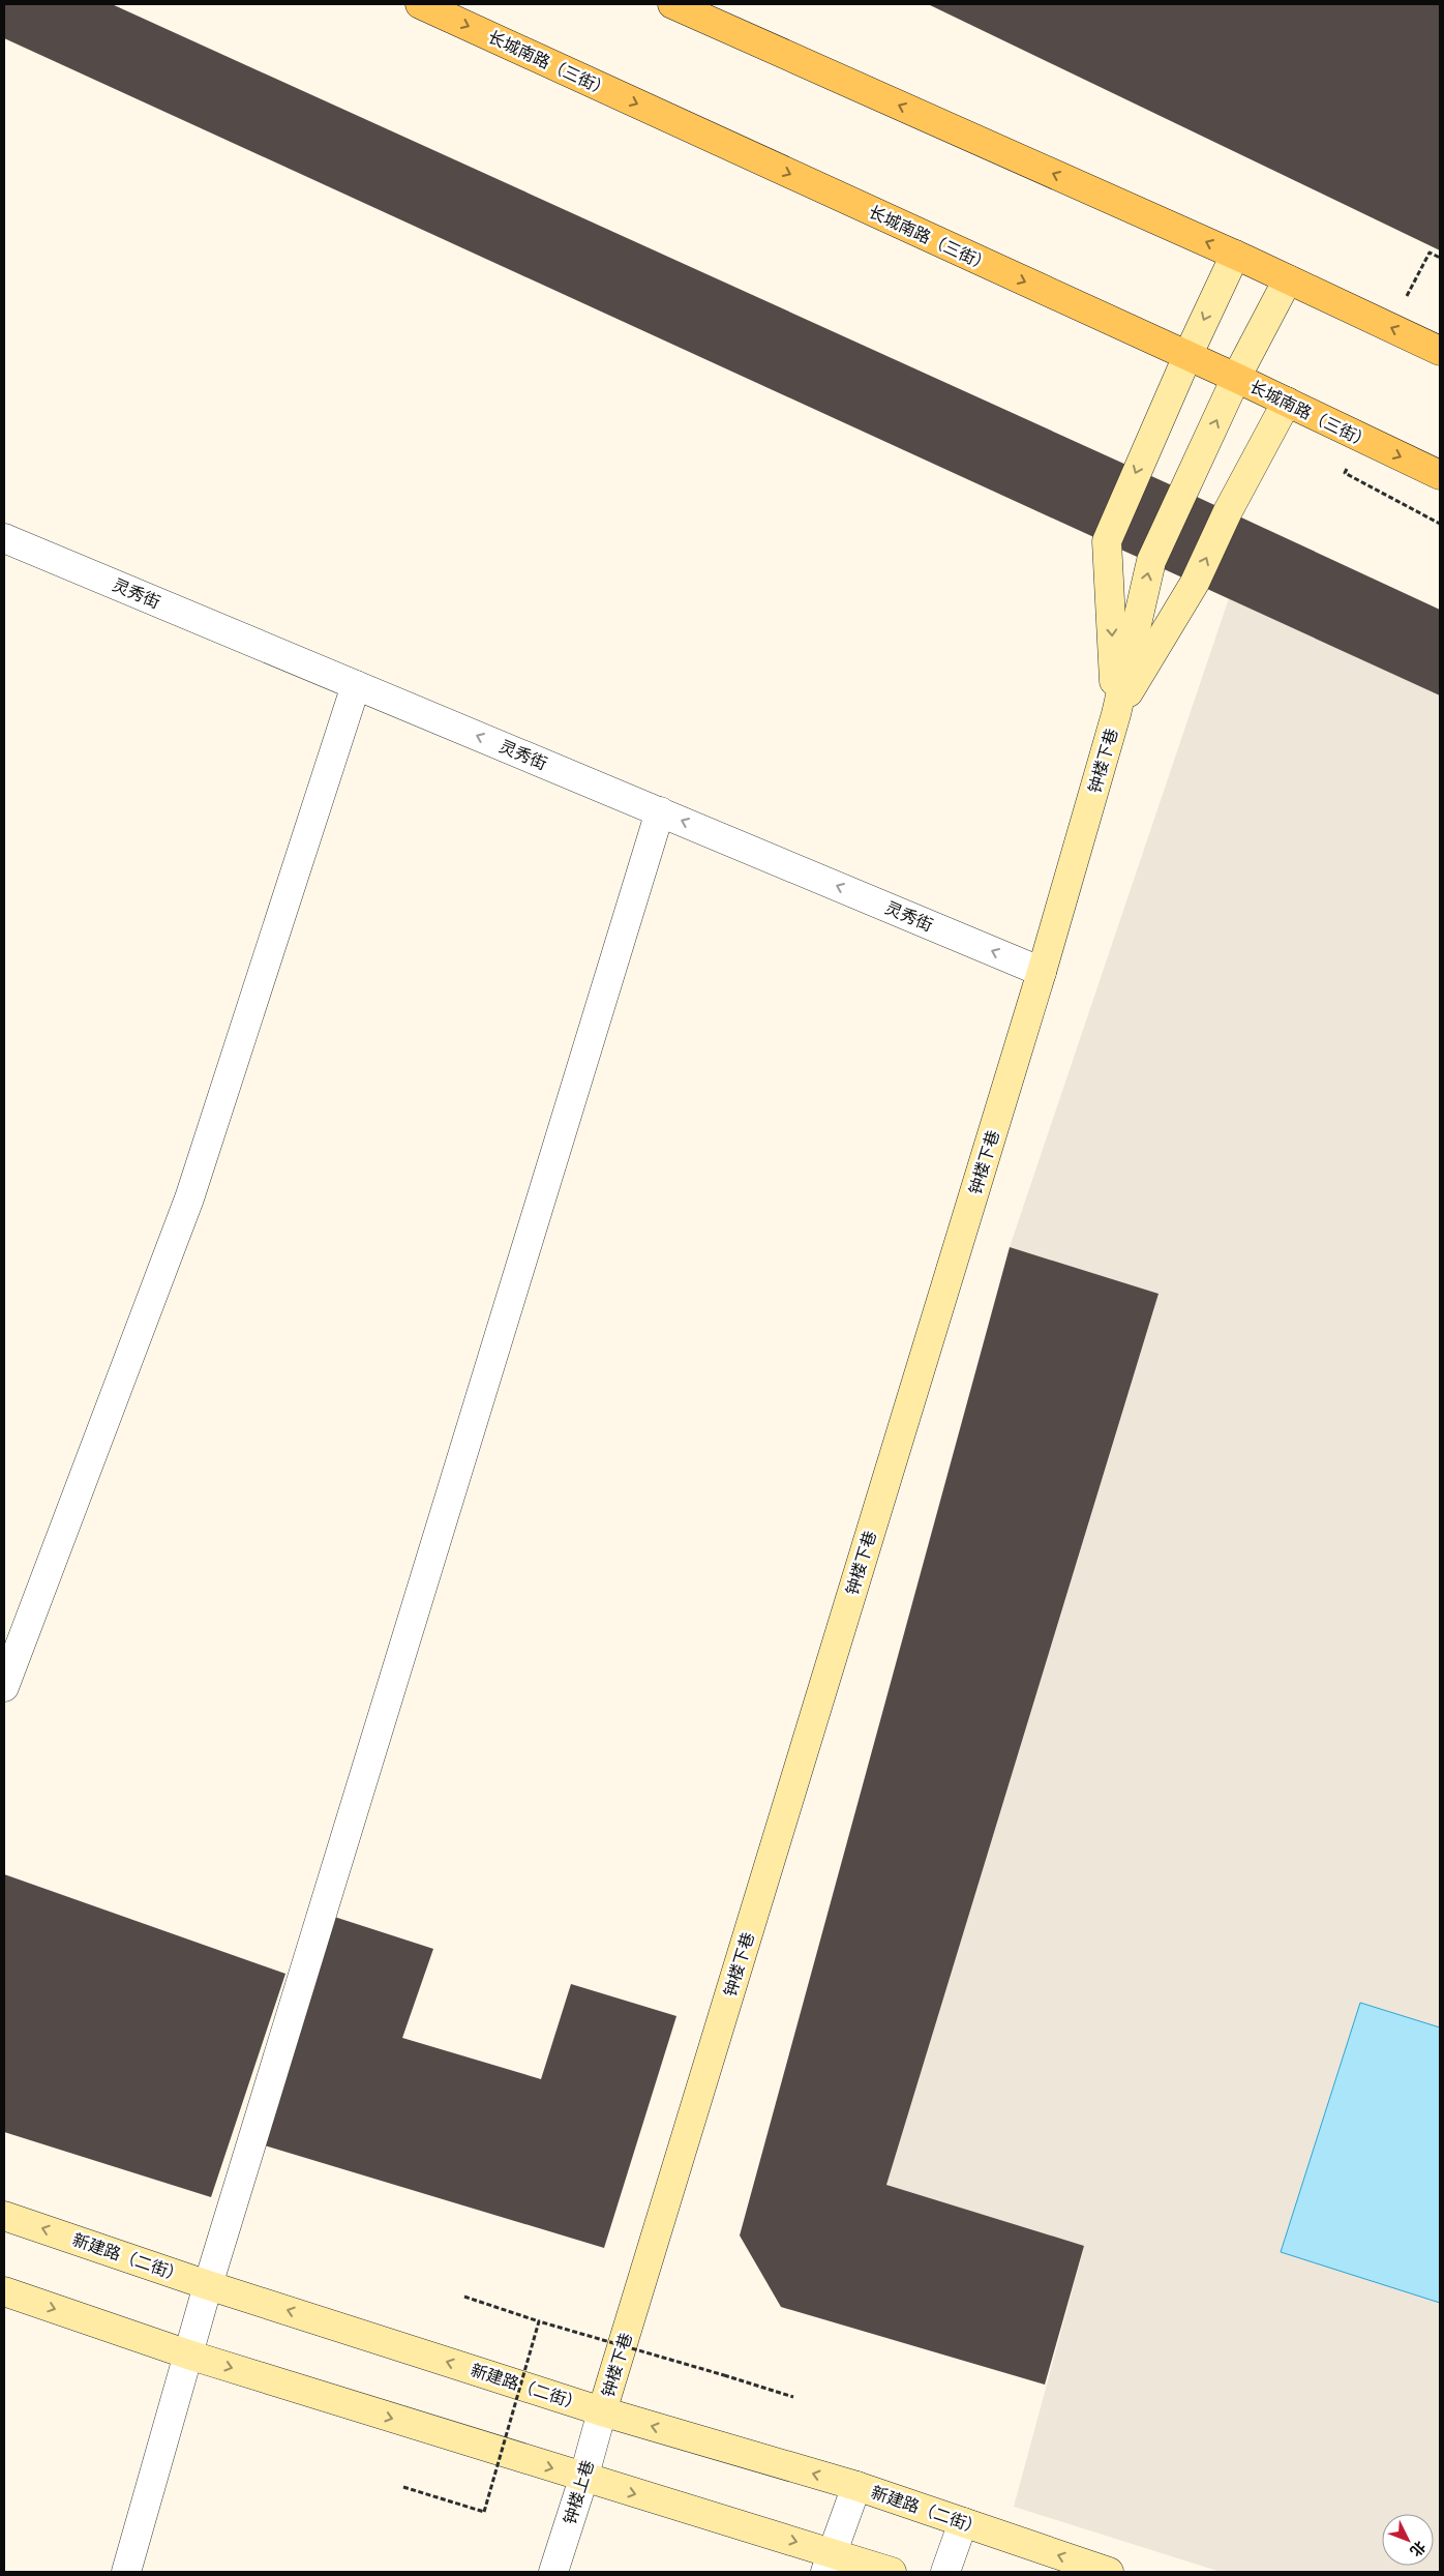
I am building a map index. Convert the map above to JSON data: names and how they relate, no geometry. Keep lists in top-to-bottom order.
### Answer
{
  "streets": {
    "main road": ["长城南路（三街）", "钟楼下巷", "新建路（二街）"],
    "street": ["灵秀街", "钟楼上巷"]
  },
  "crossings": [
    ["灵秀街", "钟楼下巷"],
    ["钟楼下巷", "新建路（二街）"],
    ["钟楼下巷", "钟楼上巷"],
    ["新建路（二街）", "钟楼上巷"]
  ],
  "one_way": ["灵秀街"],
  "north": "bottom right"
}
